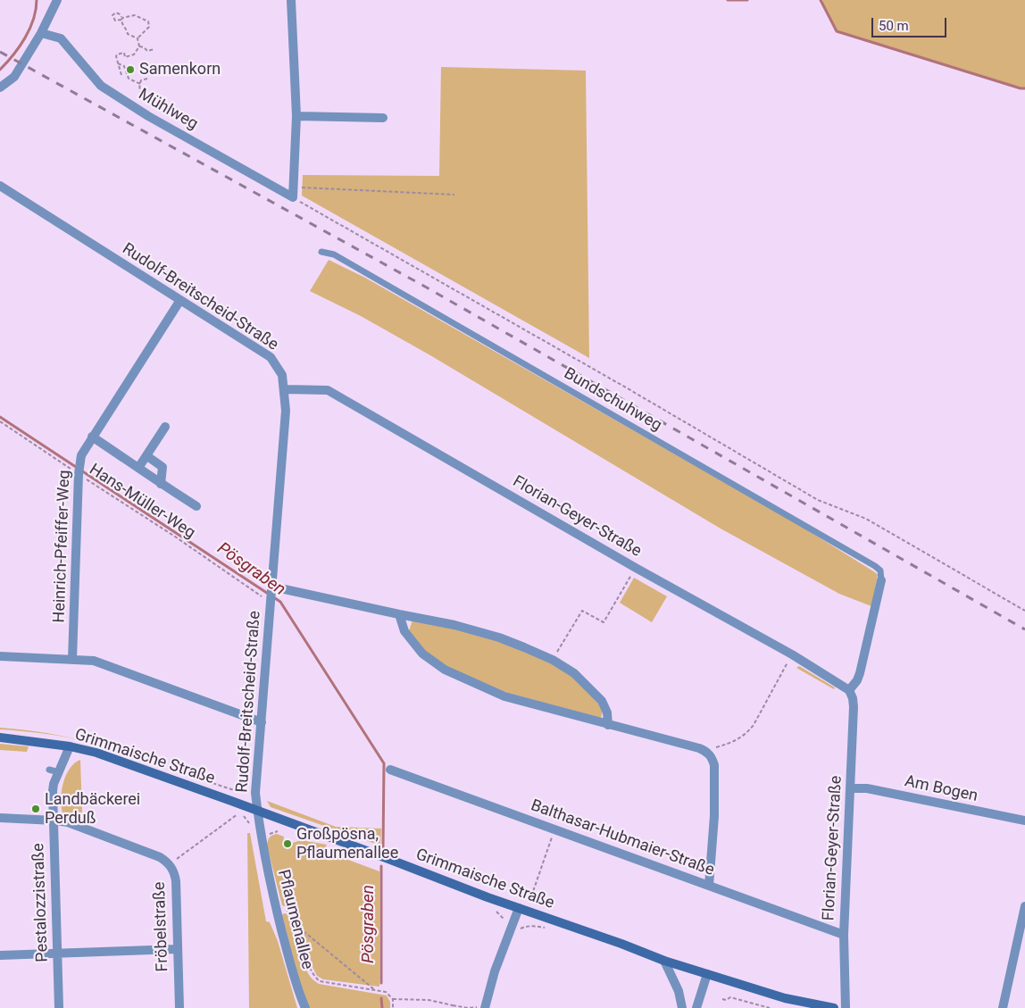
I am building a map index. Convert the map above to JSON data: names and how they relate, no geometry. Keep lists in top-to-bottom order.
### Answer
{
  "streets": {
    "main road": ["Grimmaische Straße"],
    "street": [
      "Mühlweg",
      "Rudolf-Breitscheid-Straße",
      "Florian-Geyer-Straße",
      "Heinrich-Pfeiffer-Weg",
      "Am Bogen",
      "Balthasar-Hubmaier-Straße",
      "Pestalozzistraße",
      "Pflaumenallee",
      "Fröbelstraße"
    ],
    "lane": ["Bundschuhweg"],
    "path": ["Hans-Müller-Weg"]
  },
  "crossings": [
    ["Rudolf-Breitscheid-Straße", "Hans-Müller-Weg"],
    ["Rudolf-Breitscheid-Straße", "Florian-Geyer-Straße"],
    ["Rudolf-Breitscheid-Straße", "Heinrich-Pfeiffer-Weg"],
    ["Rudolf-Breitscheid-Straße", "Grimmaische Straße"],
    ["Rudolf-Breitscheid-Straße", "Pflaumenallee"],
    ["Hans-Müller-Weg", "Heinrich-Pfeiffer-Weg"],
    ["Florian-Geyer-Straße", "Am Bogen"],
    ["Florian-Geyer-Straße", "Balthasar-Hubmaier-Straße"],
    ["Grimmaische Straße", "Pestalozzistraße"],
    ["Grimmaische Straße", "Pflaumenallee"],
    ["Pestalozzistraße", "Fröbelstraße"]
  ],
  "water": ["Pösgraben"],
  "places": ["Samenkorn", "Landbäckerei Perduß", "Großpösna, Pflaumenallee"],
  "scale_bar": "50 m"
}
